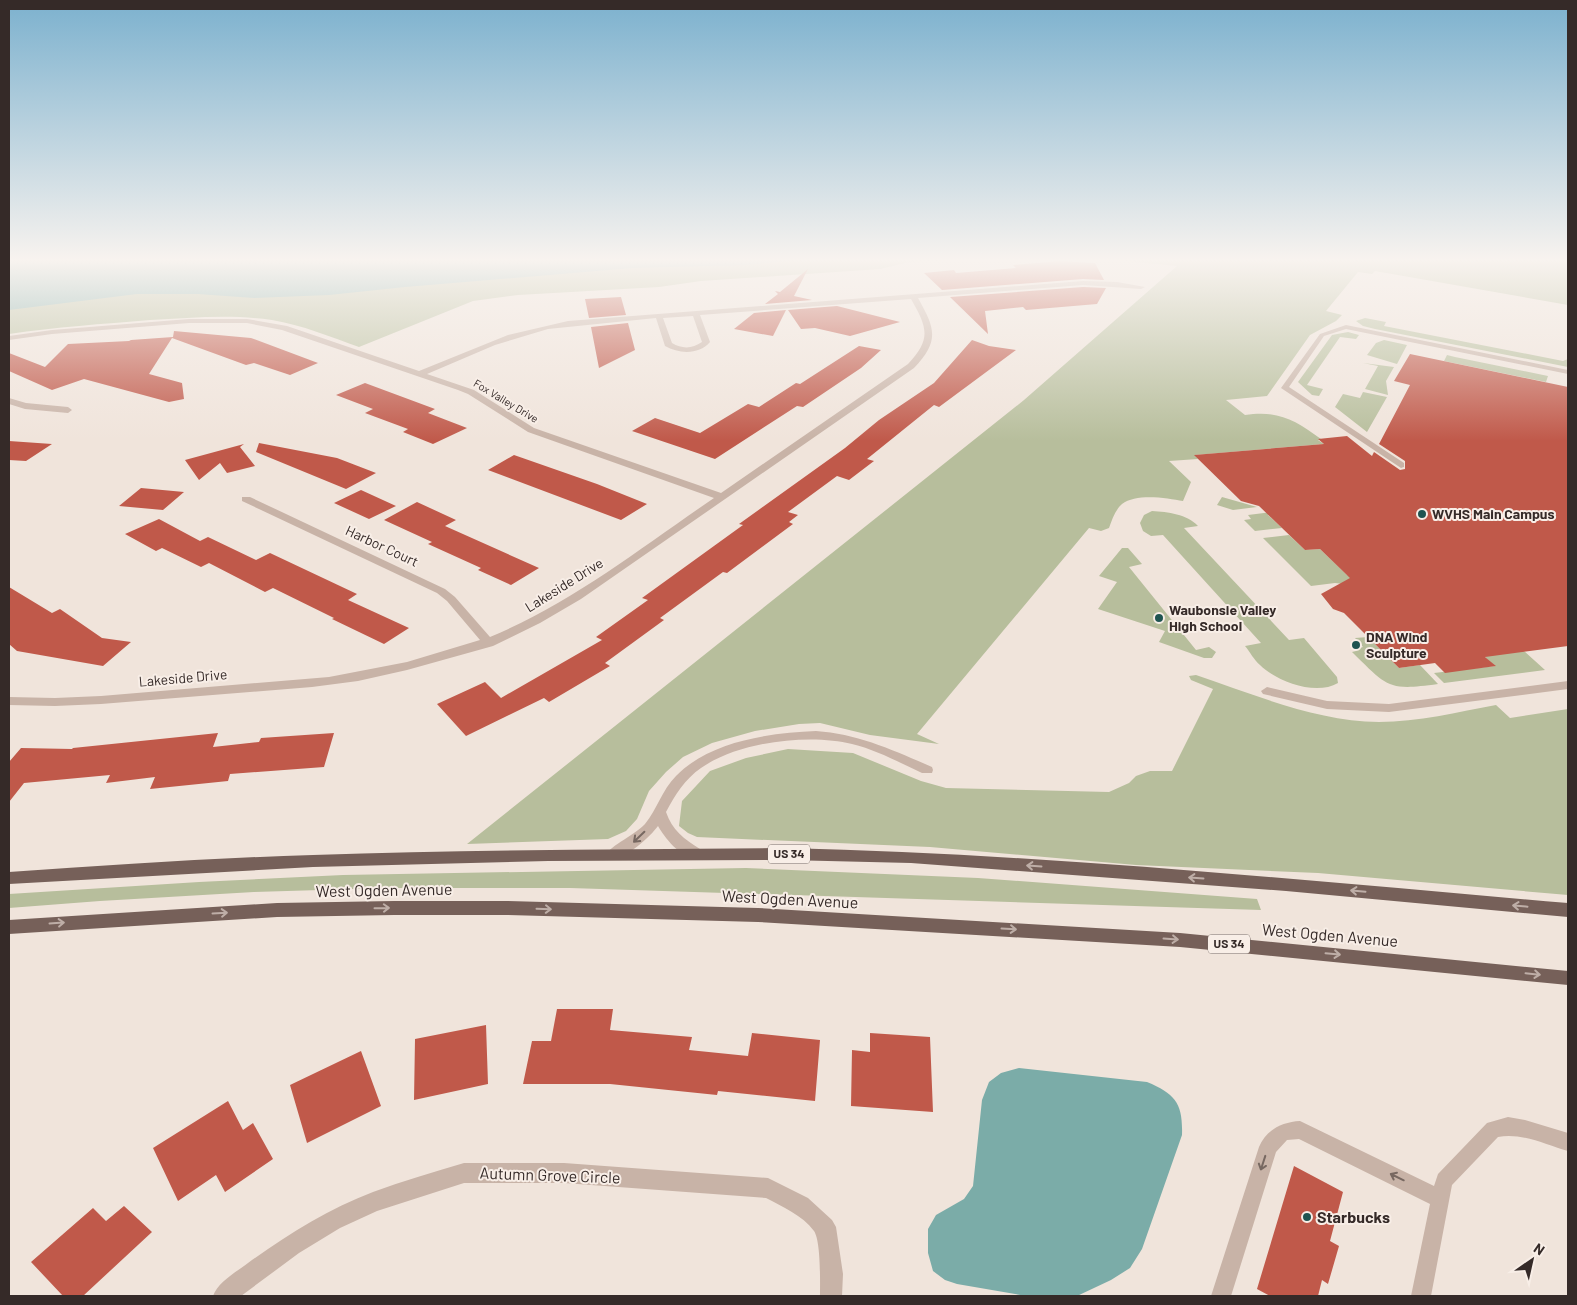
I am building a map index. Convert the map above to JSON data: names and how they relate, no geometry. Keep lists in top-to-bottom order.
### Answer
{
  "streets": {
    "main road": ["US 34", "West Ogden Avenue"],
    "street": [
      "Fox Valley Drive",
      "Harbor Court",
      "Lakeside Drive",
      "Autumn Grove Circle"
    ]
  },
  "crossings": [
    ["Fox Valley Drive", "Lakeside Drive"],
    ["Harbor Court", "Lakeside Drive"]
  ],
  "places": [
    "WVHS Main Campus",
    "Waubonsie Valley High School",
    "DNA Wind Sculpture",
    "Starbucks"
  ],
  "north": "top right"
}
